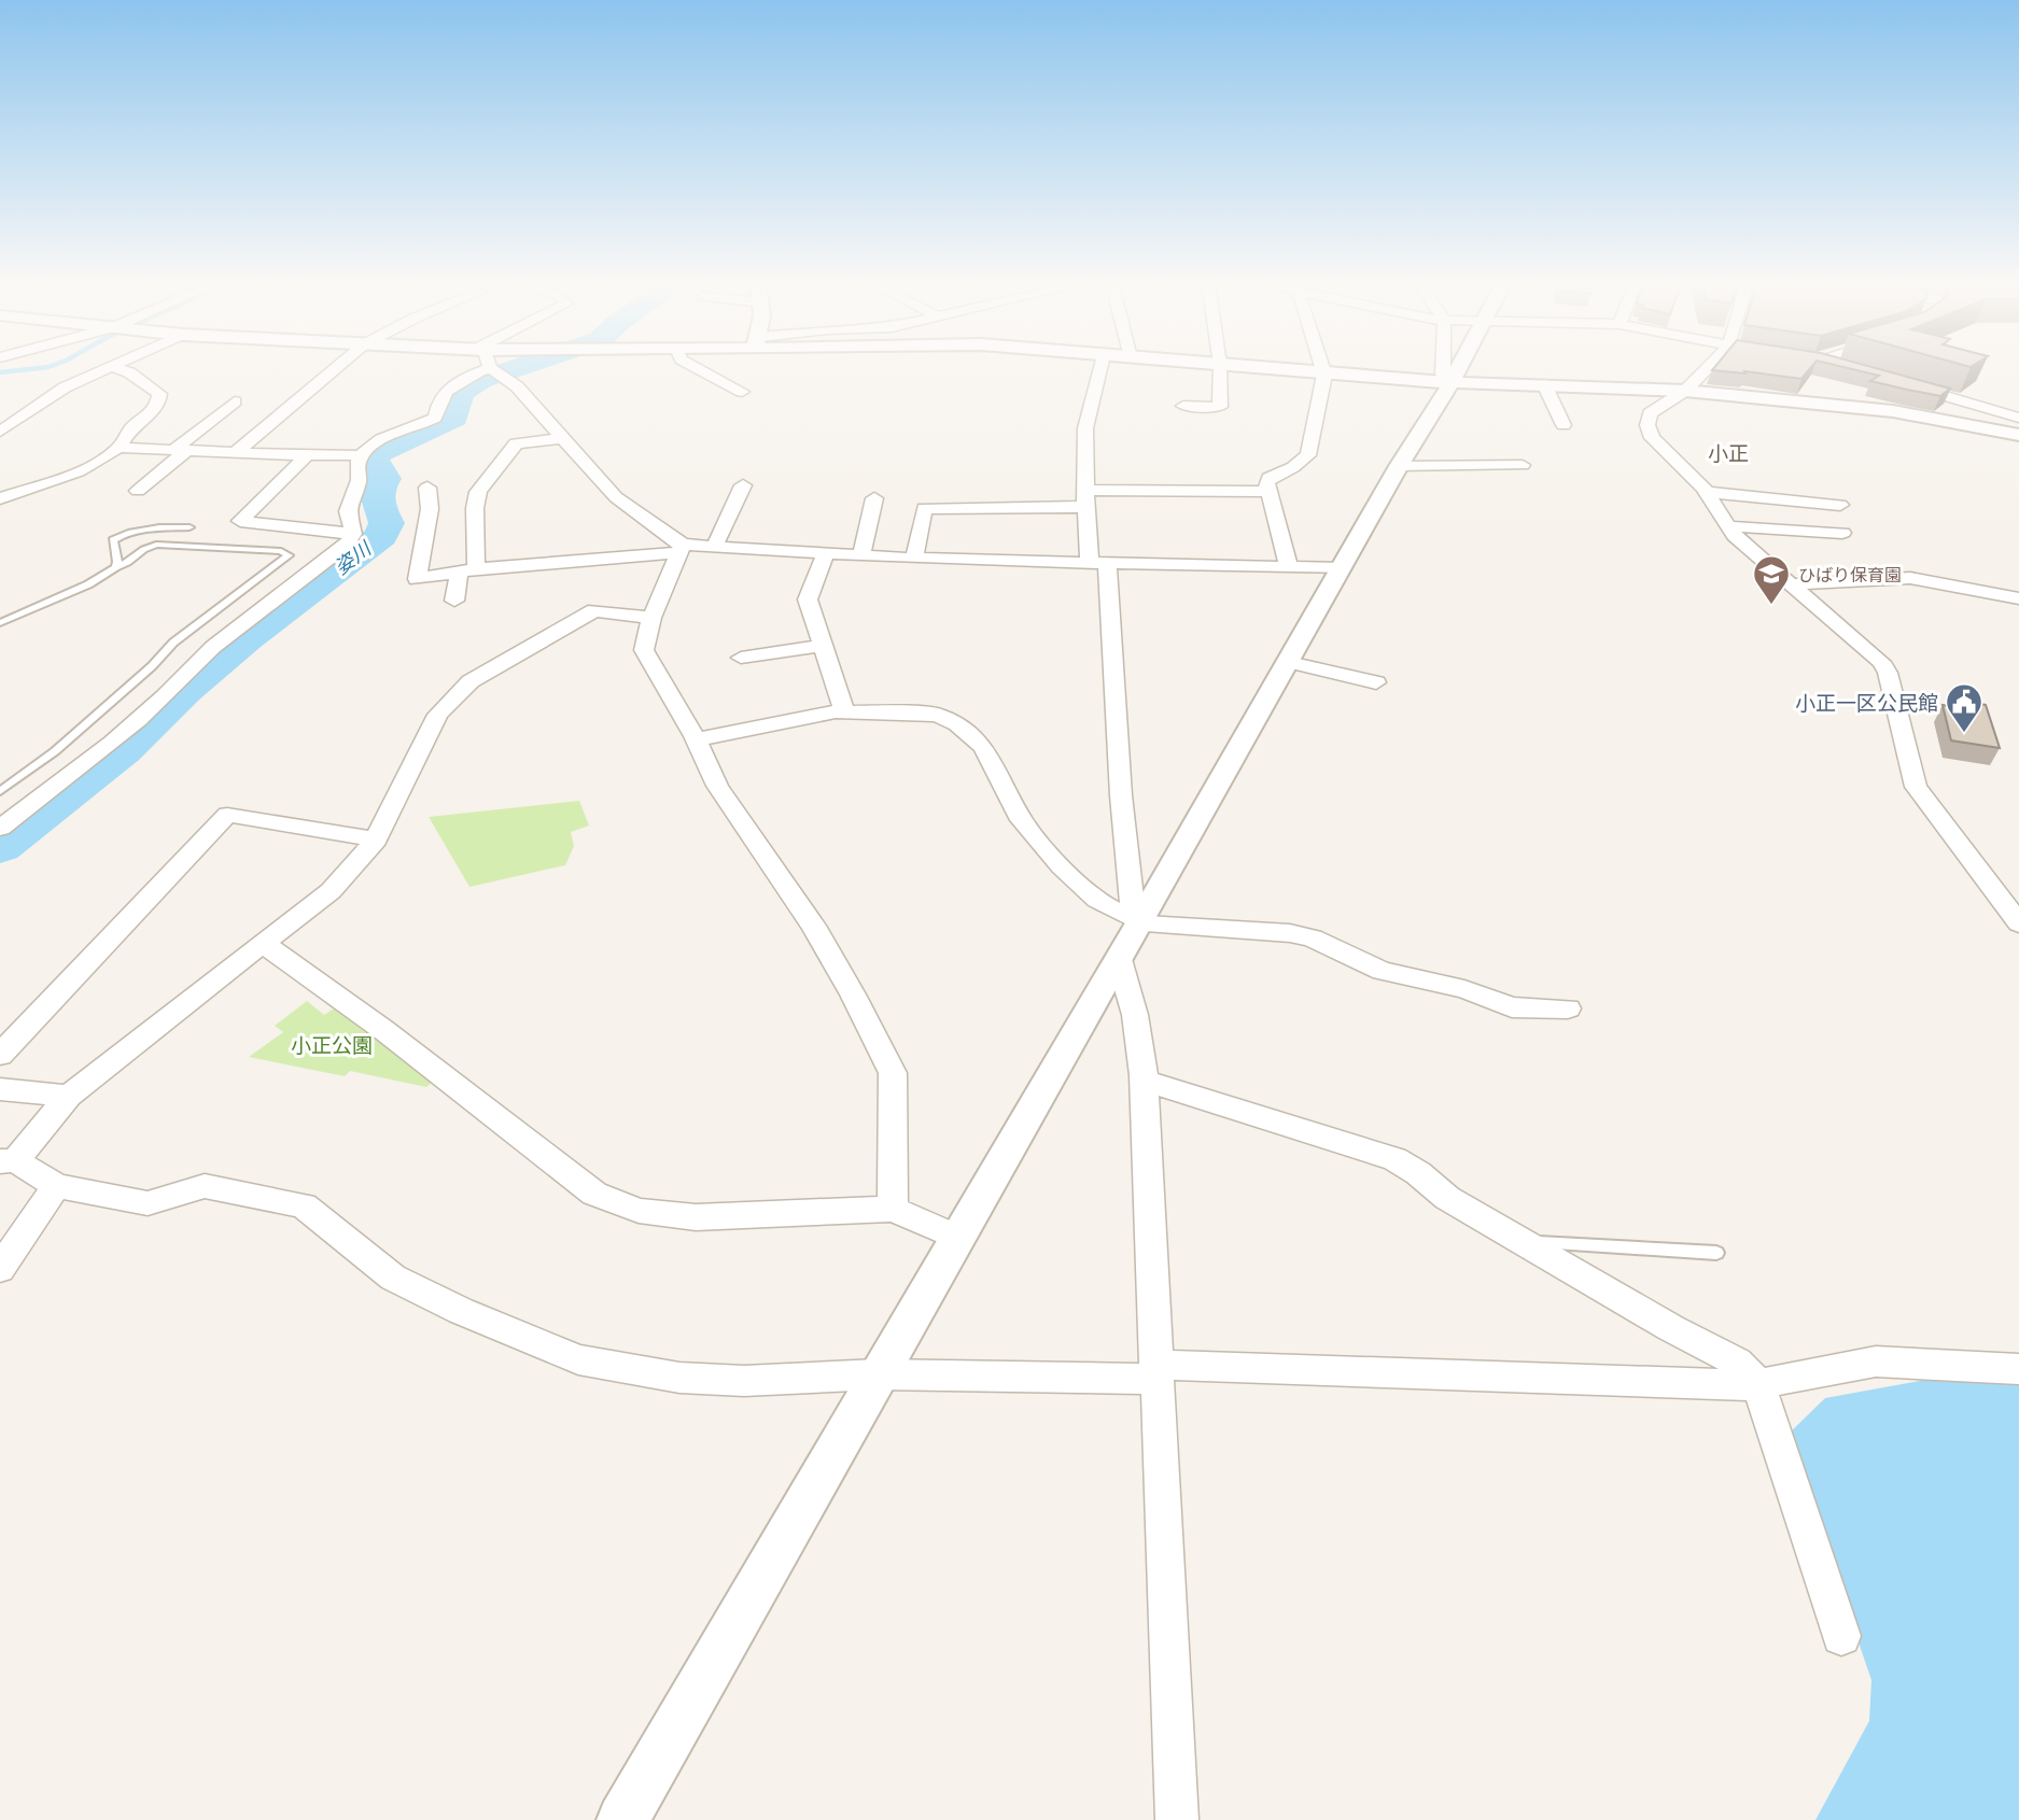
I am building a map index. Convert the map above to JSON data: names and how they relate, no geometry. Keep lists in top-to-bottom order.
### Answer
{
  "districts": ["小正"],
  "water": ["姿川"],
  "parks": ["小正公園"],
  "places": {
    "school or university": ["ひばり保育園"],
    "public building": ["小正一区公民館"]
  }
}
